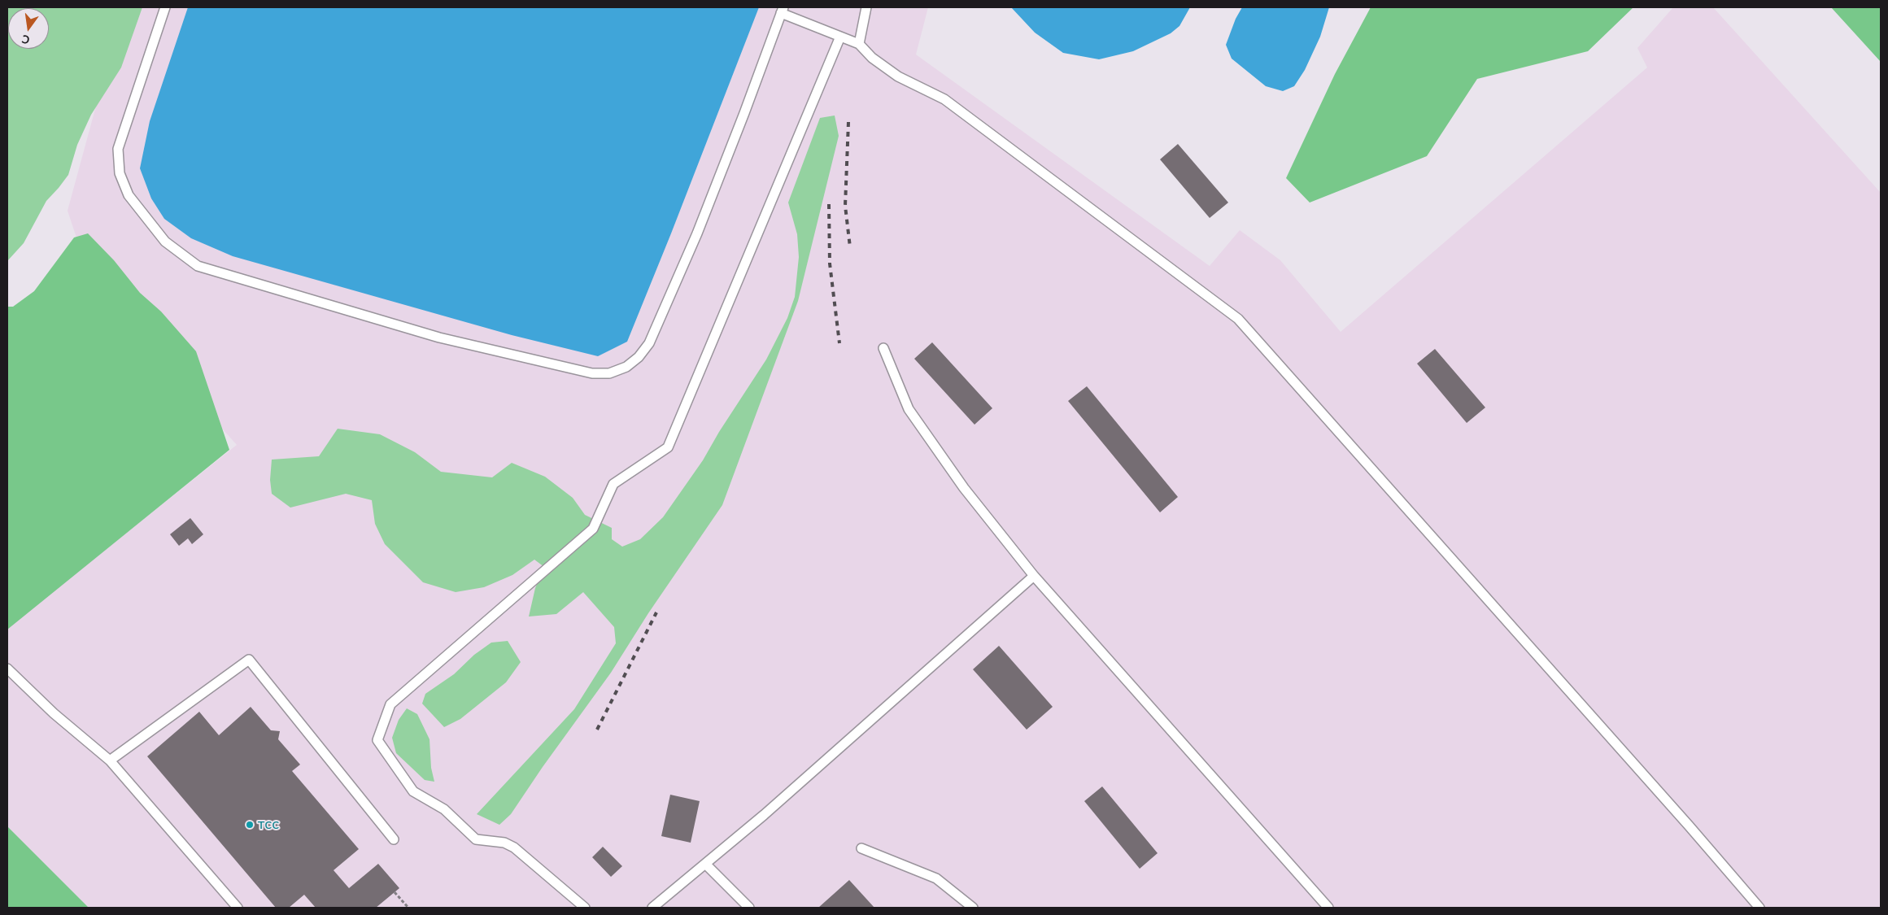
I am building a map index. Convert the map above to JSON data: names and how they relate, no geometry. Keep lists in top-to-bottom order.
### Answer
{
  "places": ["тсс"],
  "north": "bottom"
}
